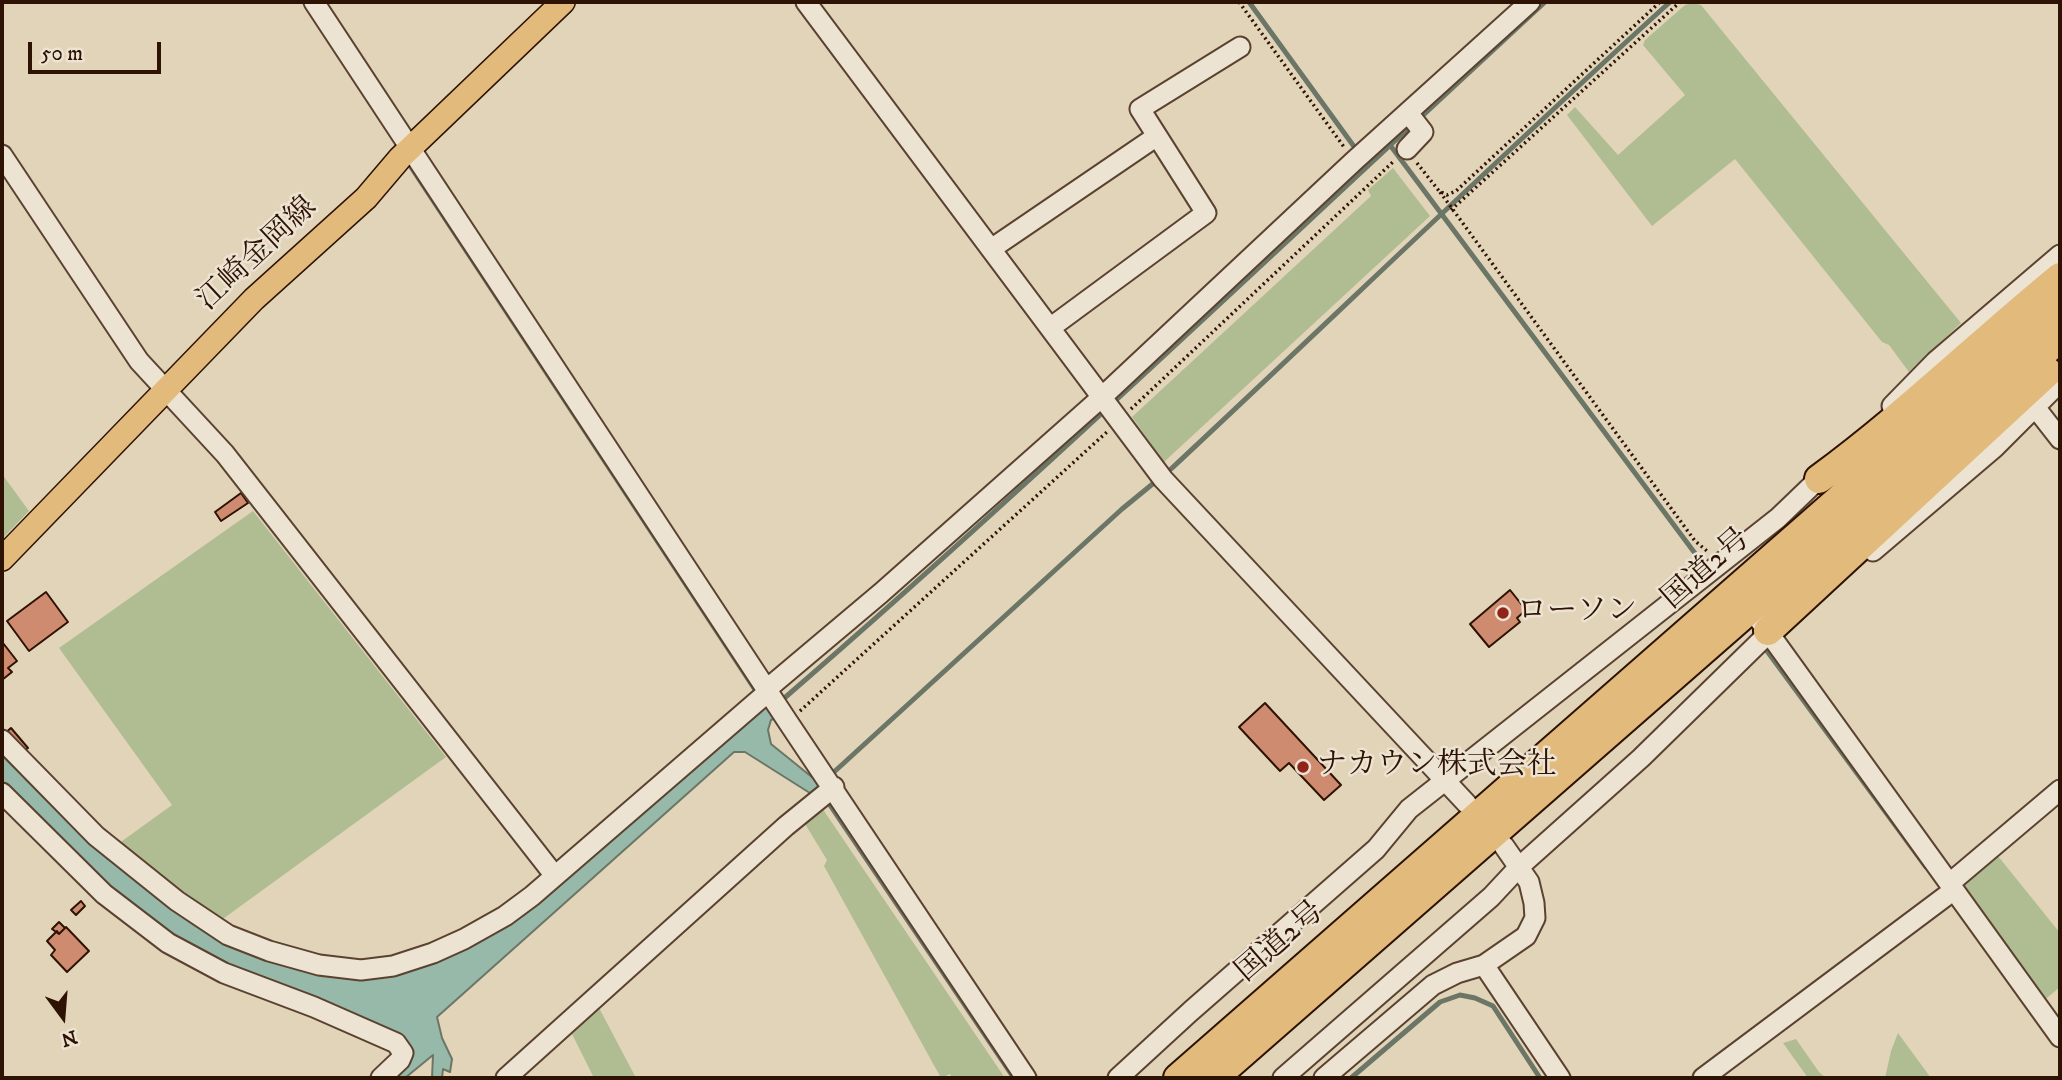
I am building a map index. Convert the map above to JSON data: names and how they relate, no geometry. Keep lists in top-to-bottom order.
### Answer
{
  "streets": {
    "highway": ["国道2号"],
    "main road": ["江崎金岡線"]
  },
  "places": ["ローソン", "ナカウン株式会社"],
  "scale_bar": "50 m",
  "north": "bottom"
}
